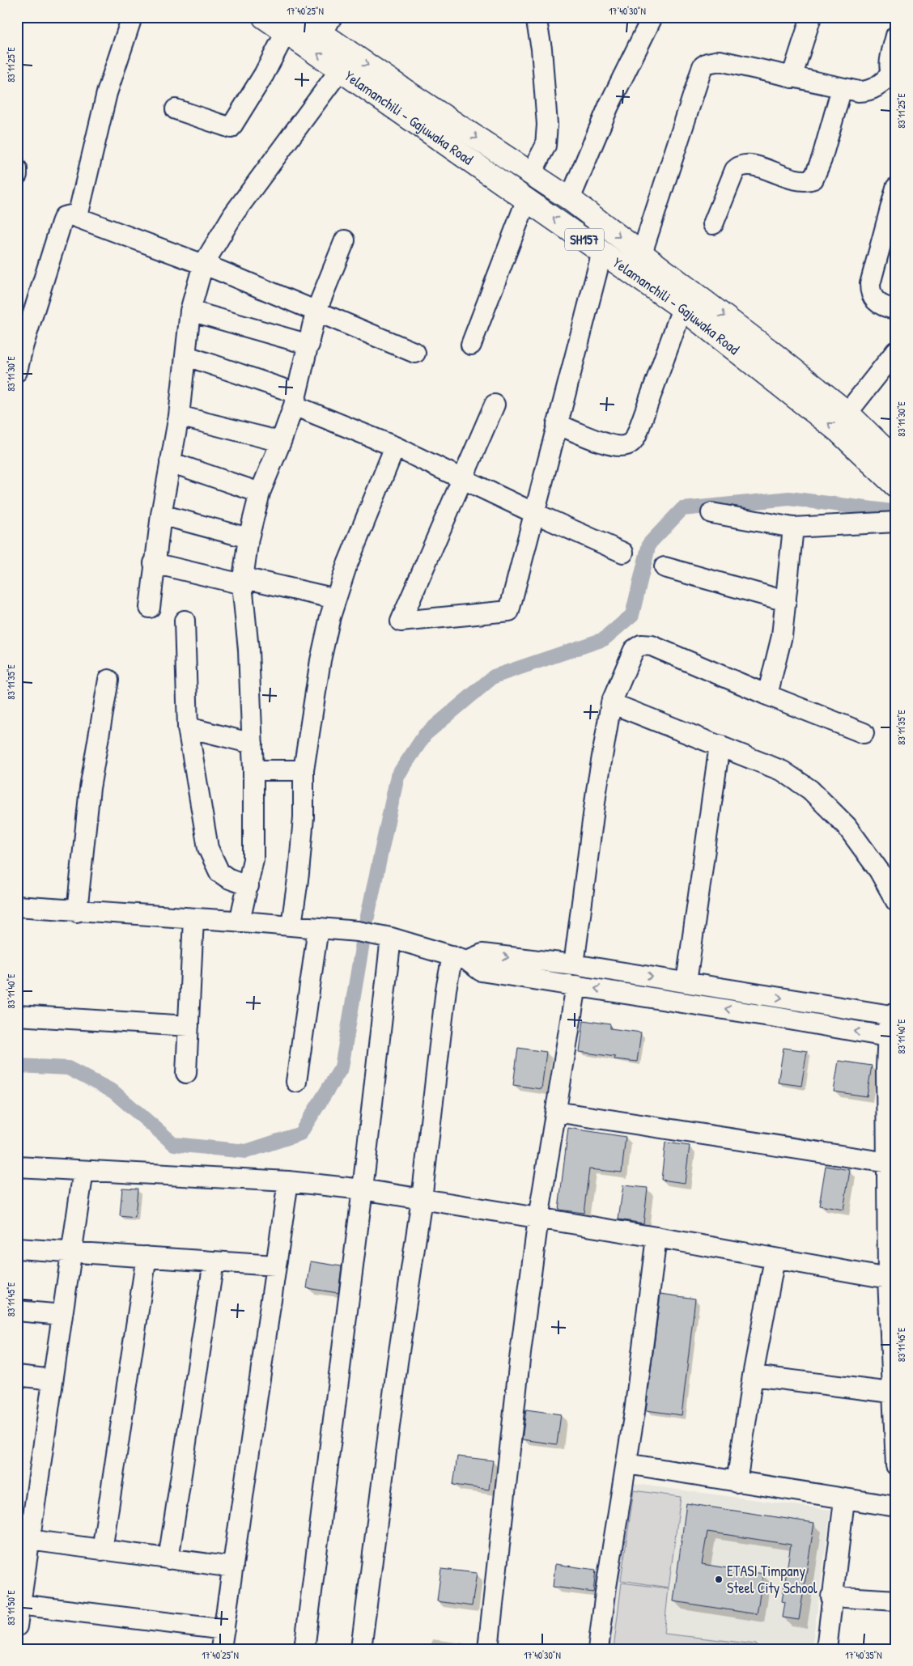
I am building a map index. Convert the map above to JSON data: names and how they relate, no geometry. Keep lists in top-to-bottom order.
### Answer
{
  "streets": {
    "main road": ["Yelamanchili - Gajuwaka Road", "SH157"]
  },
  "places": ["ETASI Timpany Steel City School"],
  "coordinates": [
    "17°40'25\"N",
    "17°40'30\"N",
    "83°11'25\"E",
    "83°11'30\"E",
    "83°11'35\"E",
    "83°11'40\"E",
    "83°11'45\"E",
    "83°11'50\"E",
    "17°40'35\"N"
  ]
}
